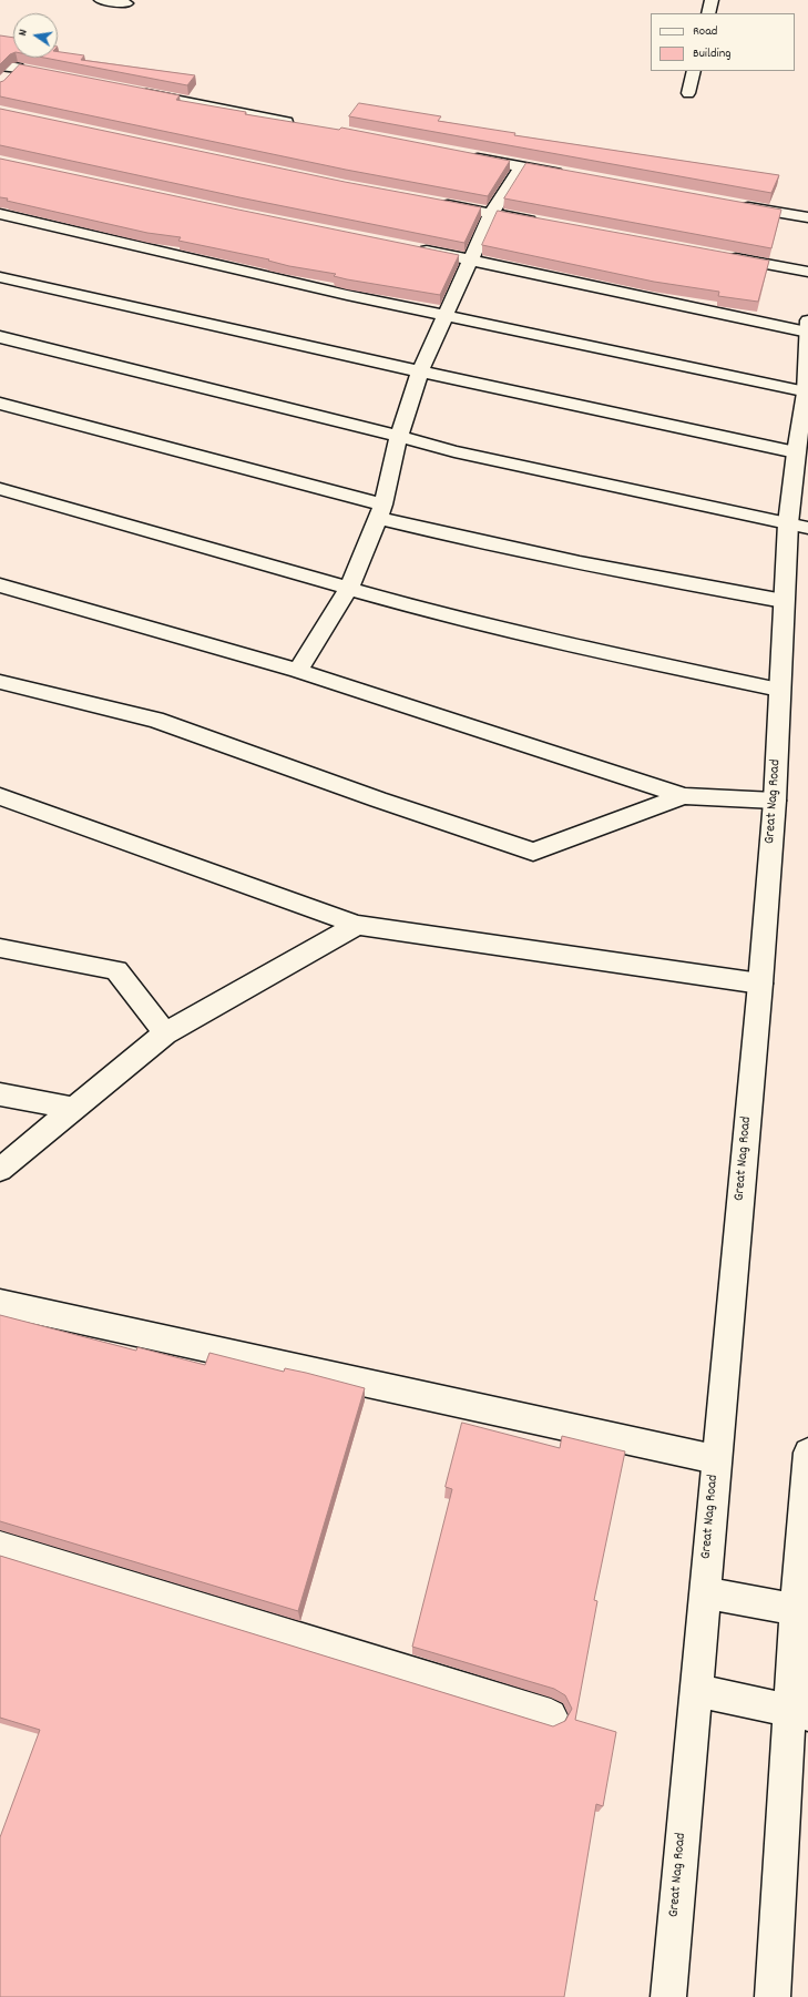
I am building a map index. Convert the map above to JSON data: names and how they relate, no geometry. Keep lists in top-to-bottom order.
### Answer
{
  "streets": {
    "street": ["Great Nag Road"]
  },
  "legend": ["Road", "Building"],
  "north": "left"
}
